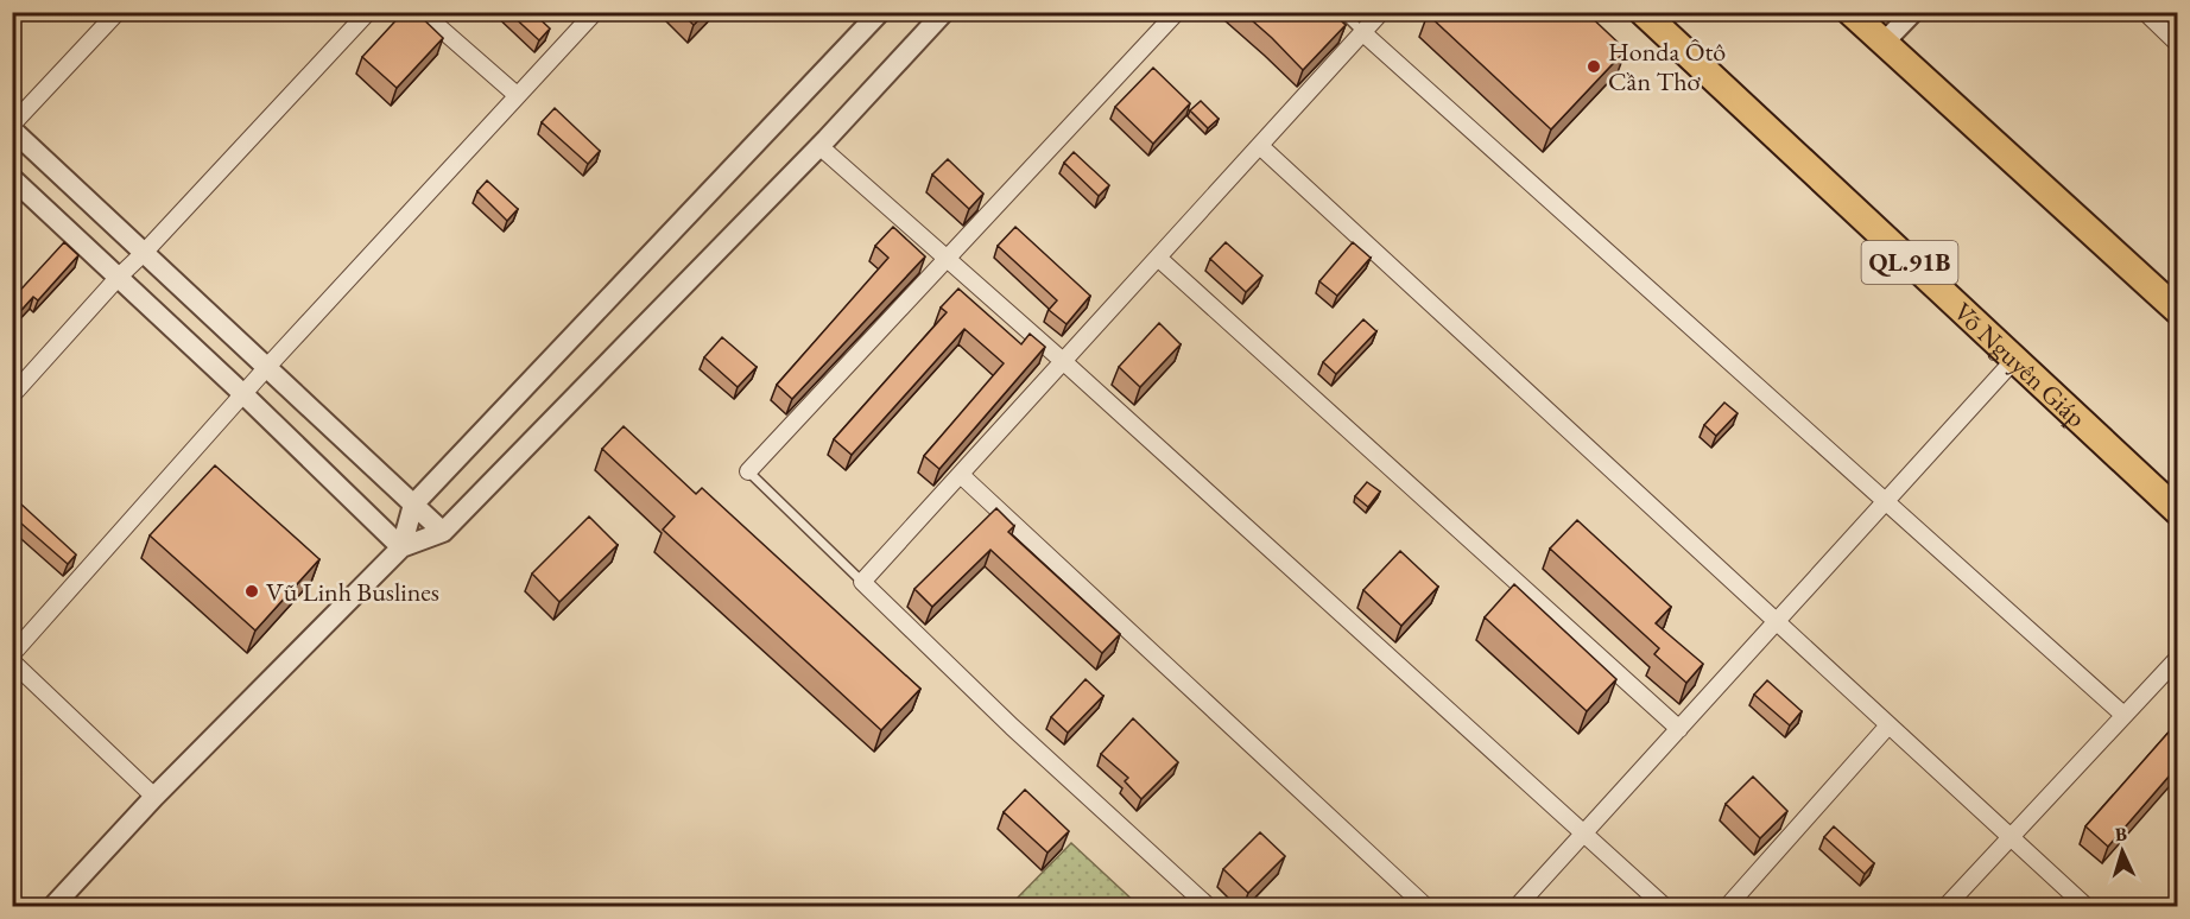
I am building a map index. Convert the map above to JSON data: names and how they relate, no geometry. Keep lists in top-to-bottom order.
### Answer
{
  "streets": {
    "highway": ["QL.91B", "Võ Nguyên Giáp"]
  },
  "places": ["Honda Ôtô Cần Thơ", "Vũ Linh Buslines"],
  "north": "top"
}
